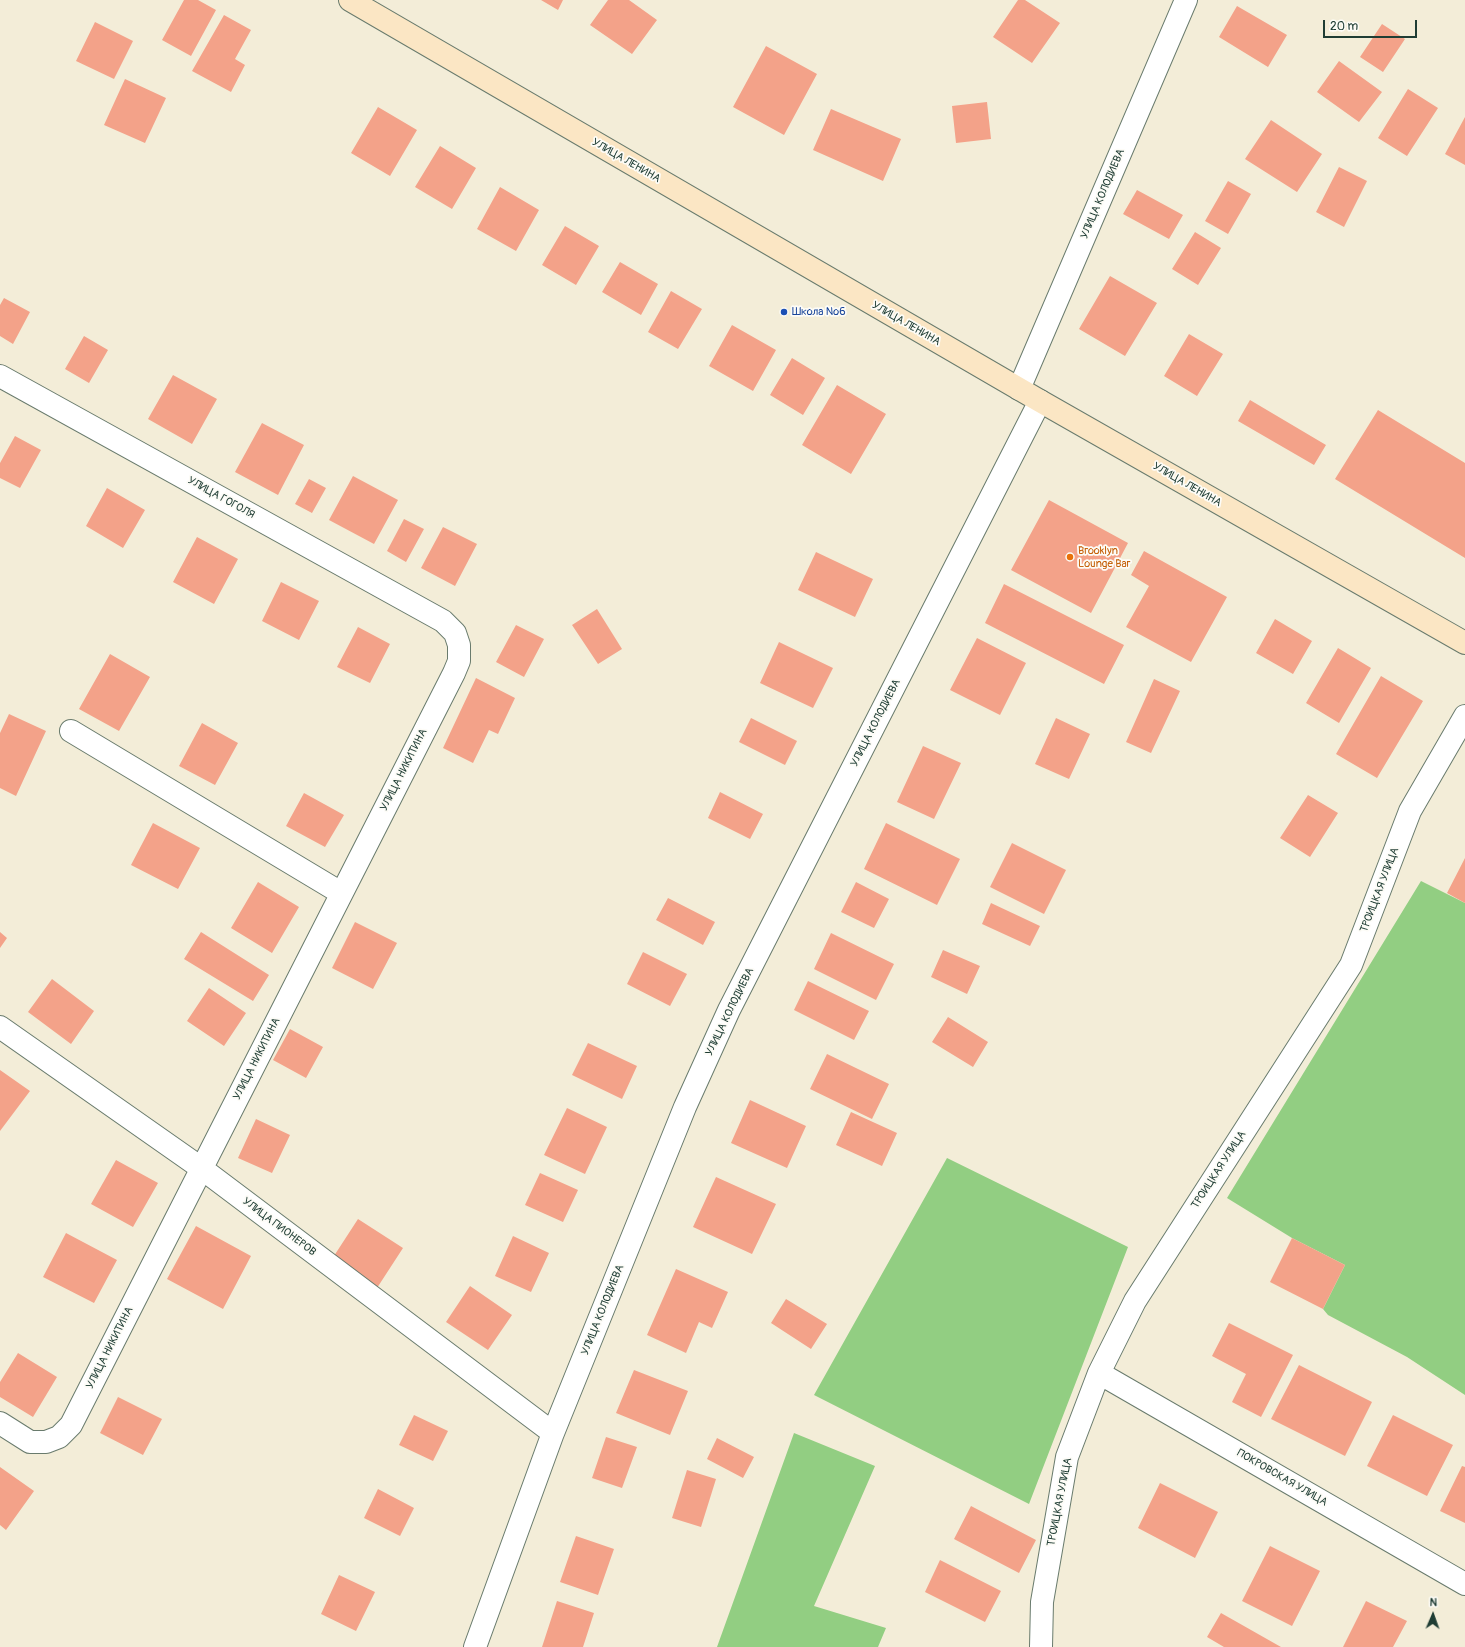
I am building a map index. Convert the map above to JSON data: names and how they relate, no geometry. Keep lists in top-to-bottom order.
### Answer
{
  "streets": {
    "street": [
      "УЛИЦА ЛЕНИНА",
      "УЛИЦА КОЛОДИЕВА",
      "УЛИЦА ГОГОЛЯ",
      "УЛИЦА НИКИТИНА",
      "ТРОИЦКАЯ УЛИЦА",
      "УЛИЦА ПИОНЕРОВ",
      "ПОКРОВСКАЯ УЛИЦА"
    ]
  },
  "crossings": [
    ["УЛИЦА ЛЕНИНА", "УЛИЦА КОЛОДИЕВА"],
    ["УЛИЦА КОЛОДИЕВА", "УЛИЦА ПИОНЕРОВ"],
    ["УЛИЦА ГОГОЛЯ", "УЛИЦА НИКИТИНА"],
    ["УЛИЦА НИКИТИНА", "УЛИЦА ПИОНЕРОВ"],
    ["ТРОИЦКАЯ УЛИЦА", "ПОКРОВСКАЯ УЛИЦА"]
  ],
  "places": ["Школа №6", "Brooklyn Lounge Bar"],
  "scale_bar": "20 m",
  "north": "top"
}
